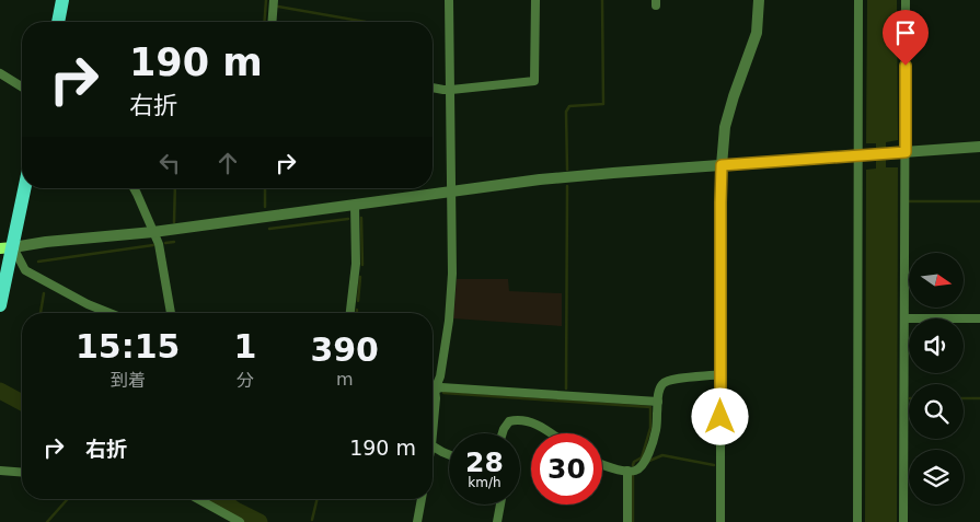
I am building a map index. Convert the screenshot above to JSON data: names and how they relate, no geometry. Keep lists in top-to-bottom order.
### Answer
{
  "north": "right",
  "page": {
    "turn": ["190 m", "右折"],
    "eta": [
      "15:15",
      "到着",
      "1",
      "分",
      "390",
      "m"
    ],
    "list": [
      {
        "name": "右折",
        "value": "190 m"
      }
    ],
    "speed": "28 km/h",
    "limit": "30"
  }
}
